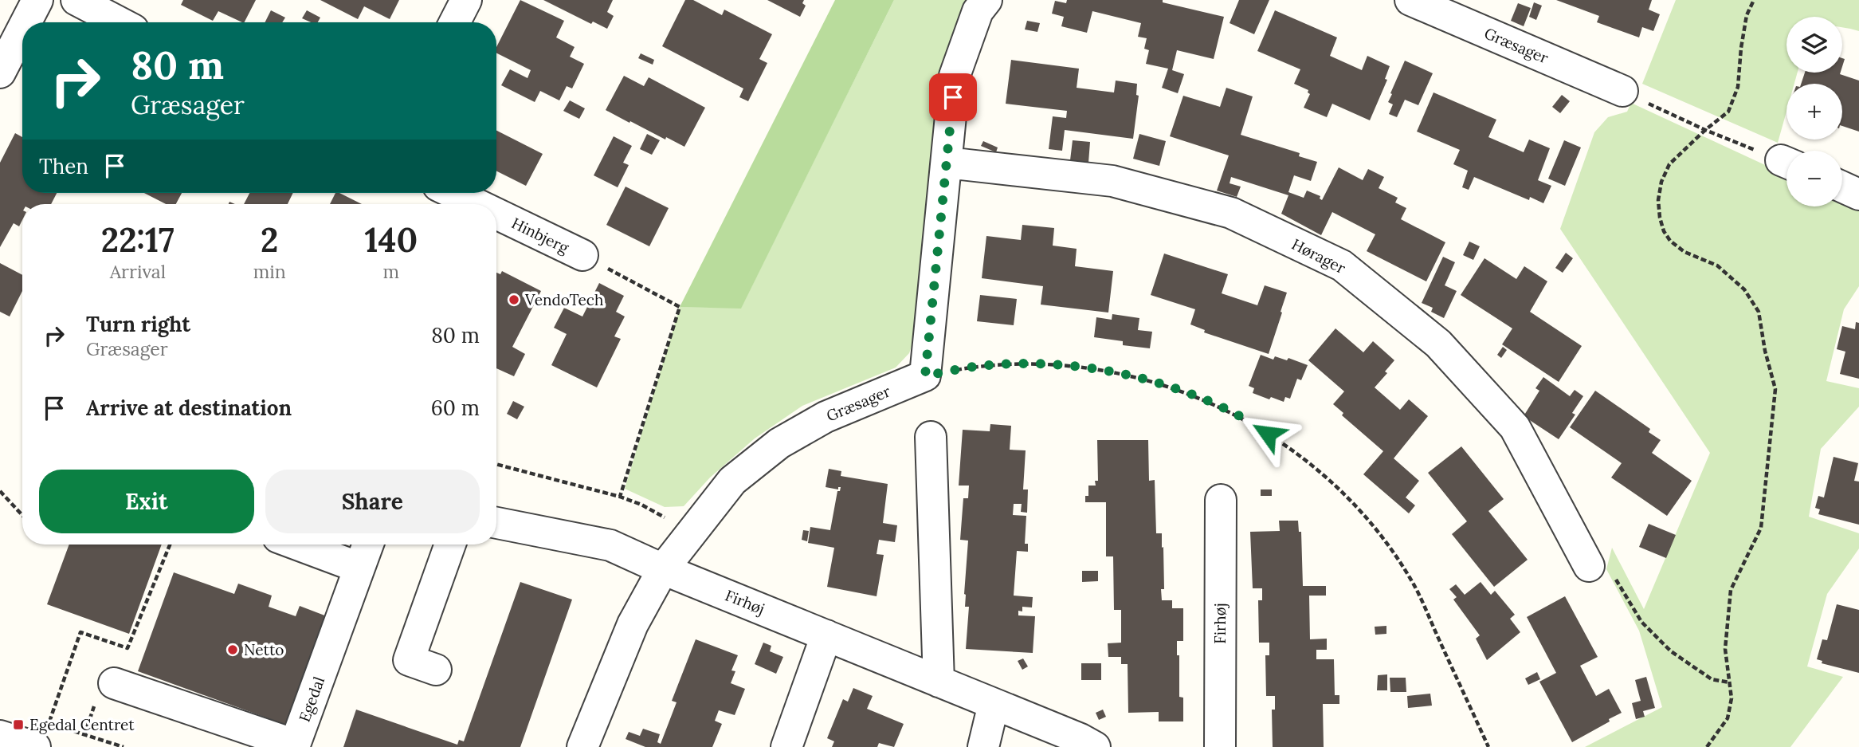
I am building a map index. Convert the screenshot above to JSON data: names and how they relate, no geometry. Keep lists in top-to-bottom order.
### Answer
{
  "streets": {
    "street": [
      "Græsager",
      "Hinbjerg",
      "Hørager",
      "Firhøj",
      "Egedal"
    ]
  },
  "crossings": [
    ["Græsager", "Firhøj"]
  ],
  "places": {
    "other": ["VendoTech", "Netto"],
    "transit": ["Egedal Centret"]
  },
  "page": {
    "map_buttons": ["+", "−"],
    "turn": ["80 m", "Græsager"],
    "then": "Then",
    "eta": [
      "22:17",
      "Arrival",
      "2",
      "min",
      "140",
      "m"
    ],
    "list": [
      {
        "name": "Turn right",
        "note": "Græsager",
        "value": "80 m"
      },
      {
        "name": "Arrive at destination",
        "value": "60 m"
      }
    ],
    "buttons": ["Exit", "Share"]
  }
}
